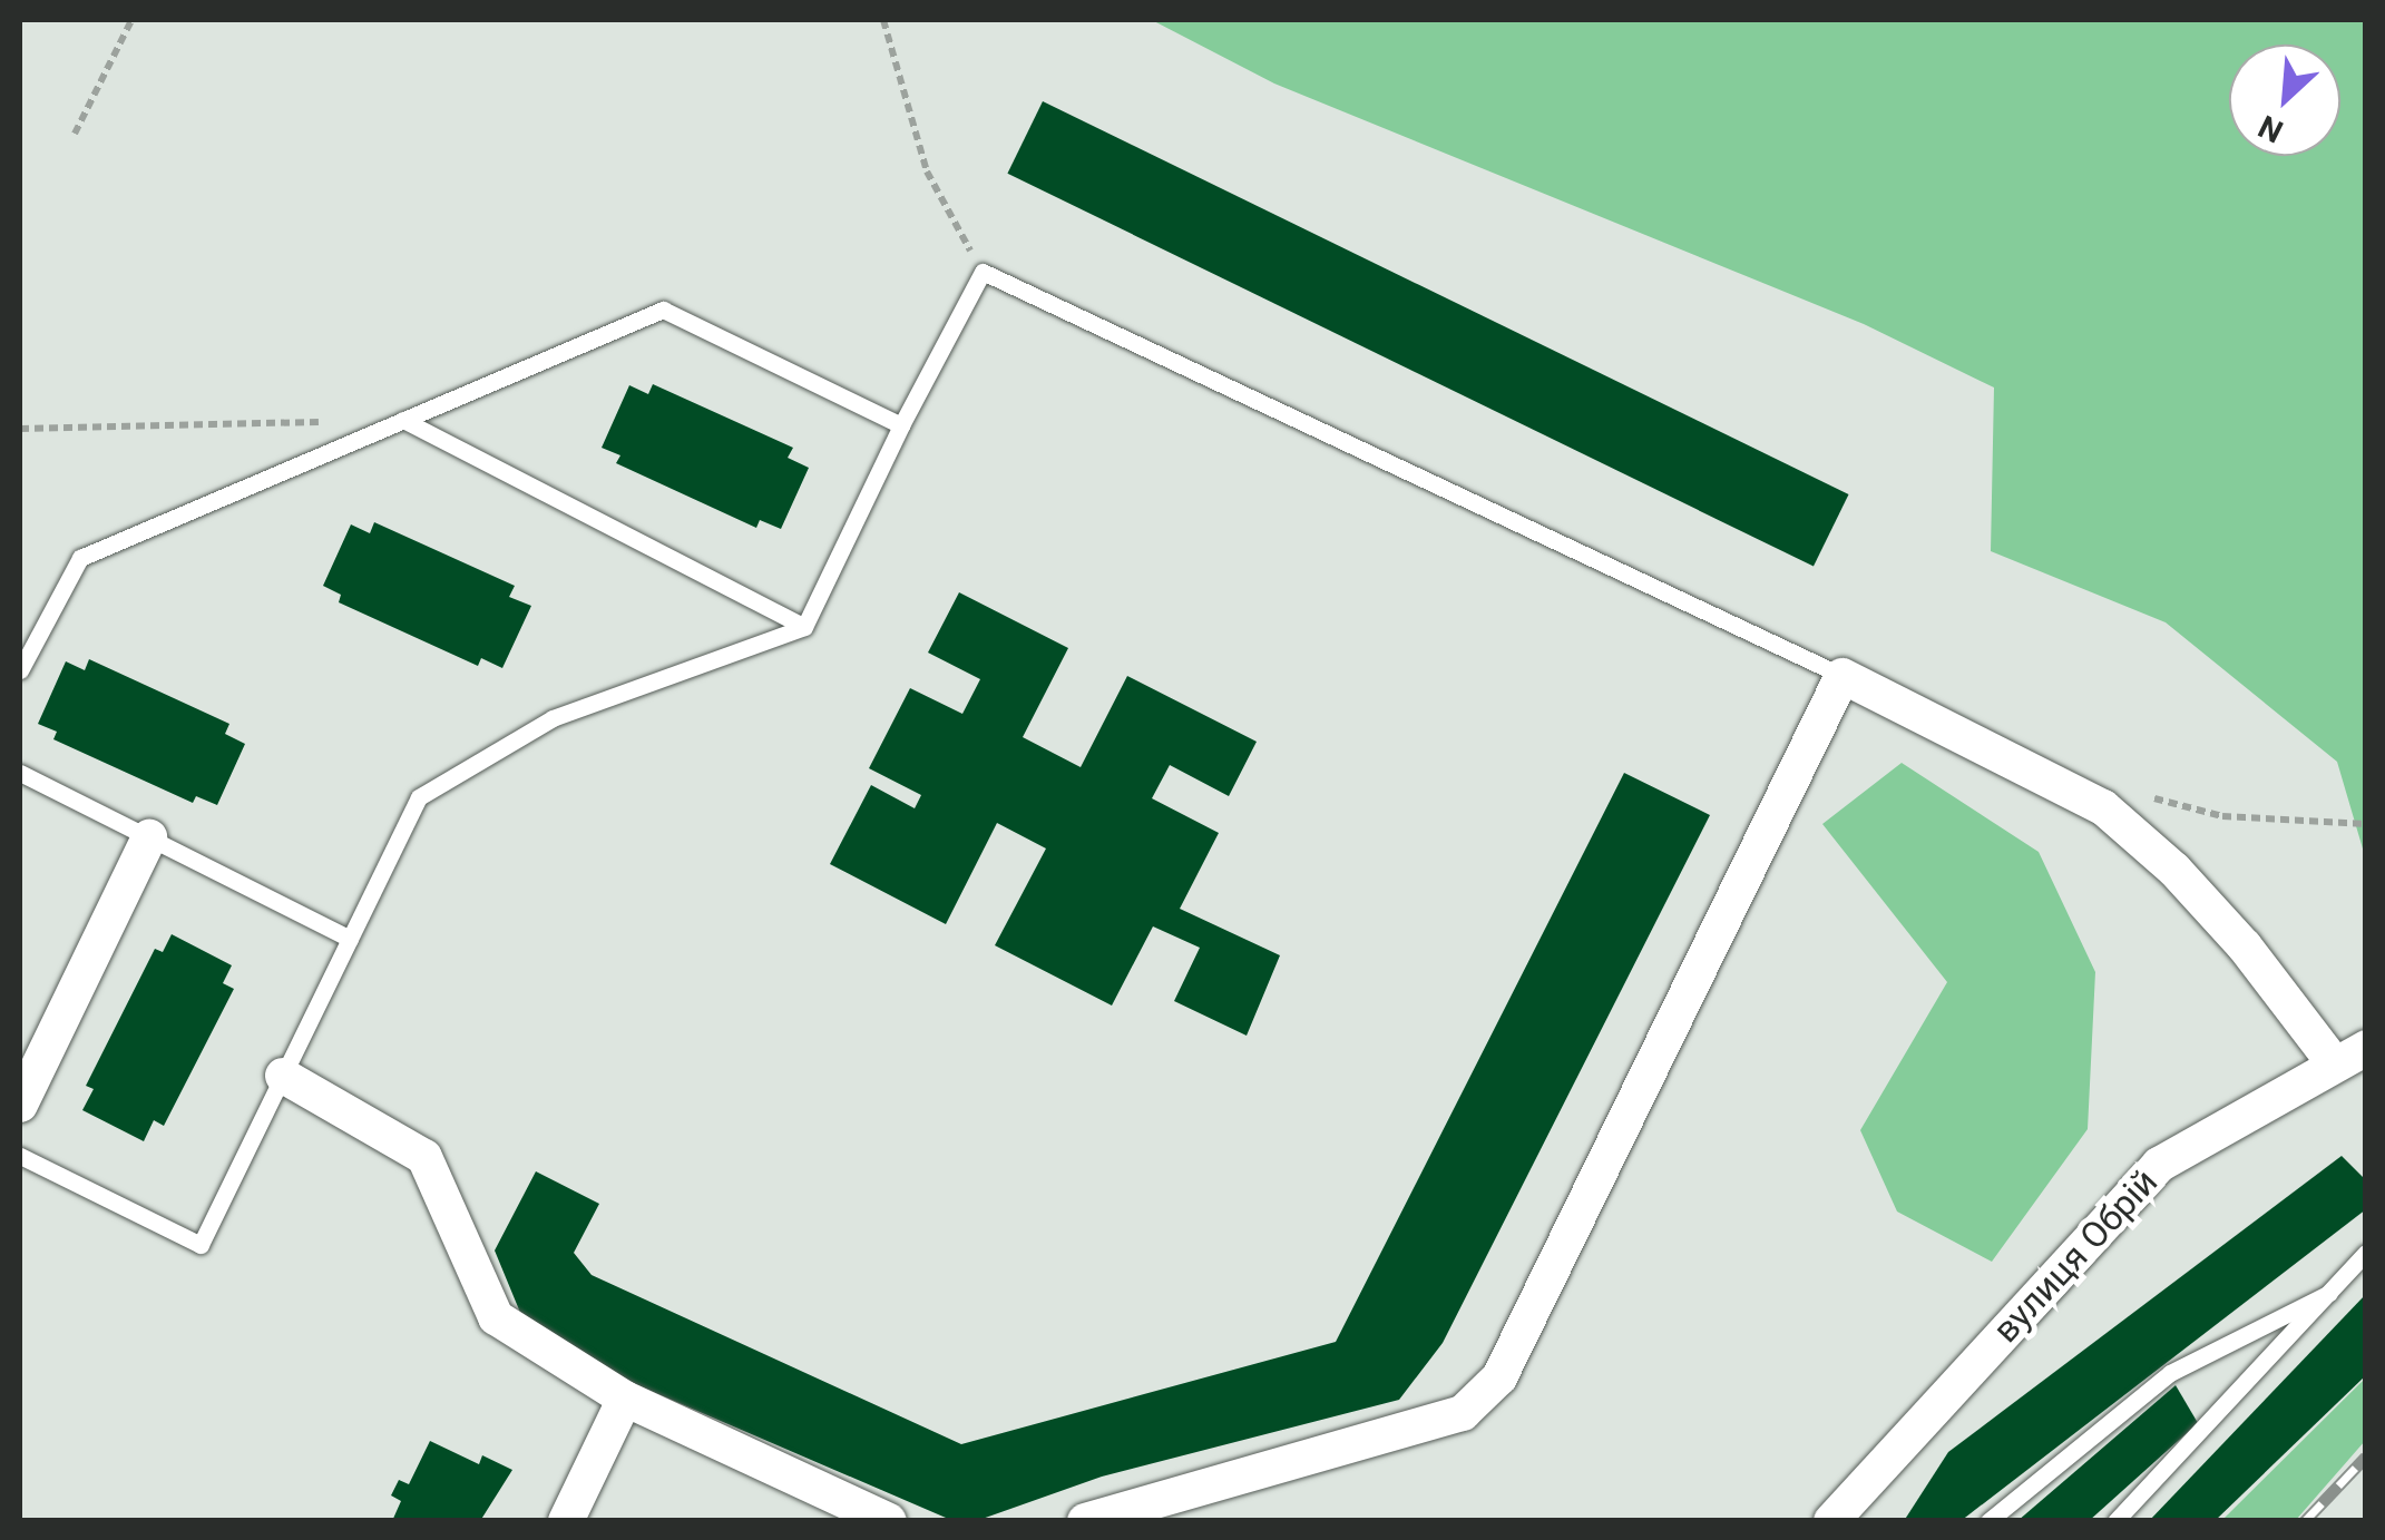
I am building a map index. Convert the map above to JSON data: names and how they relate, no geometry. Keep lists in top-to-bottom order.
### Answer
{
  "streets": {
    "street": ["вулиця Обрій"]
  },
  "north": "bottom left"
}
